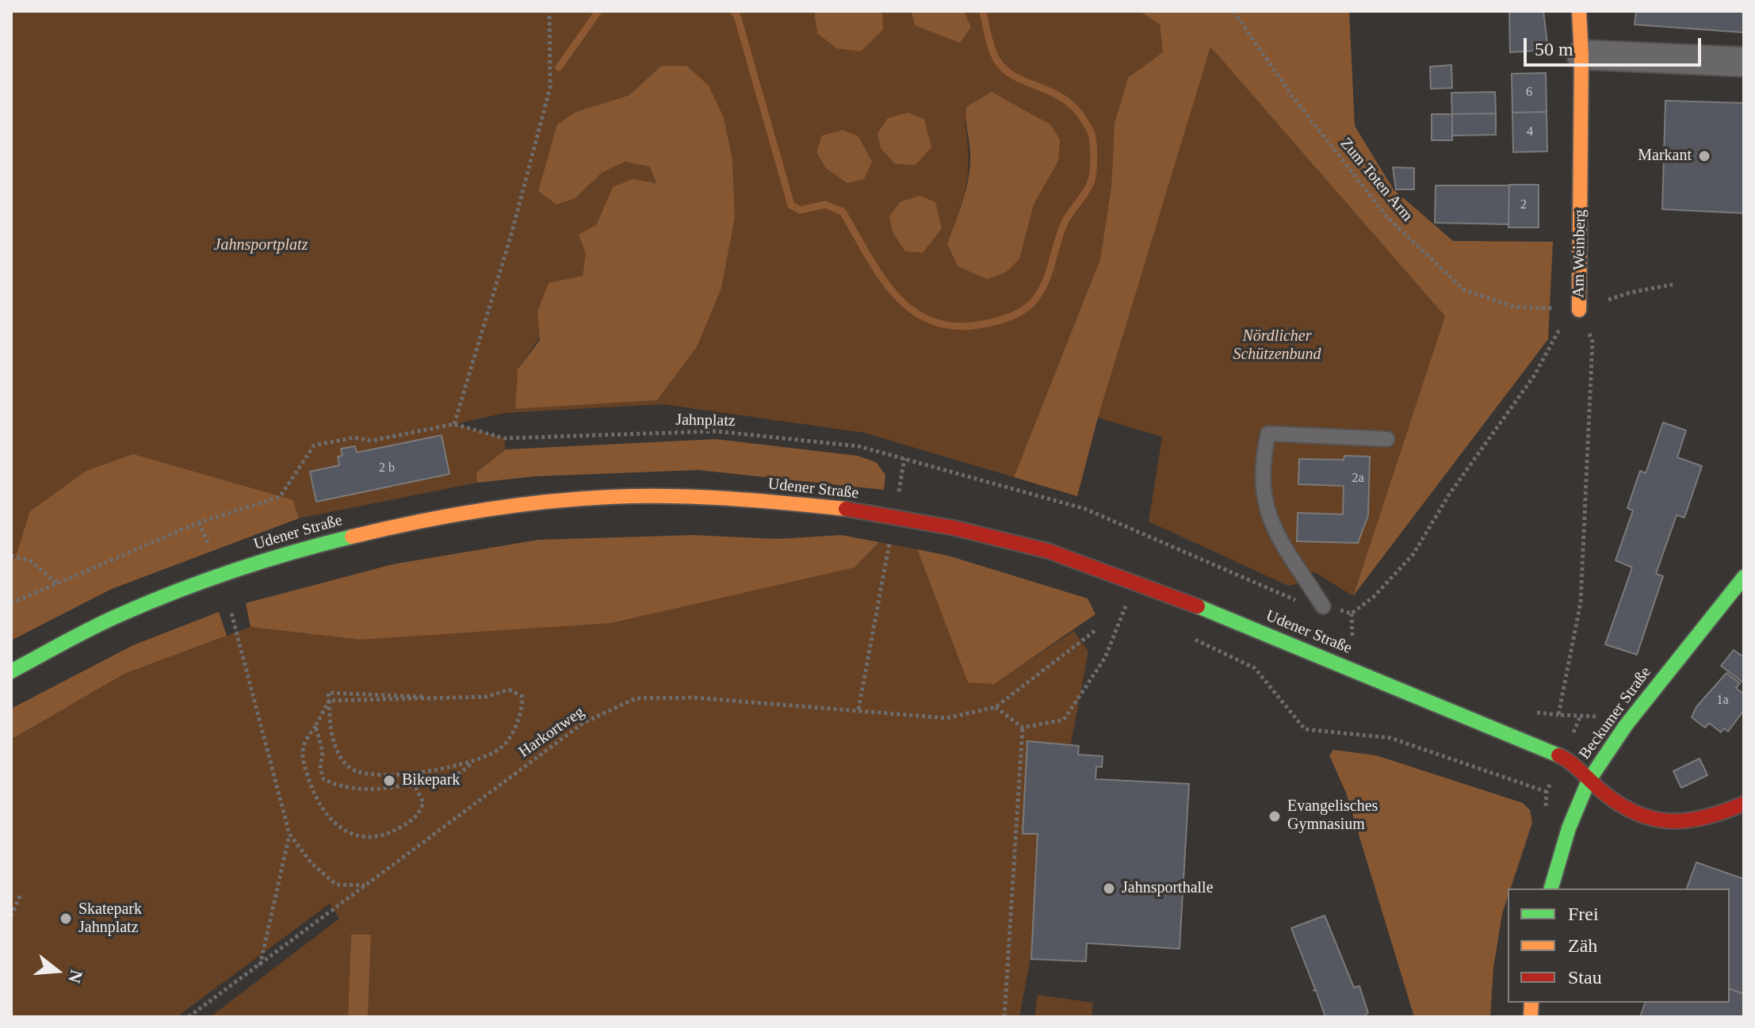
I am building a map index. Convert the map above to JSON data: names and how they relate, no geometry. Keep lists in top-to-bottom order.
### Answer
{
  "streets": {
    "main road": ["Am Weinberg", "Udener Straße", "Beckumer Straße"],
    "path": ["Zum Toten Arm", "Jahnplatz", "Harkortweg"]
  },
  "crossings": [
    ["Zum Toten Arm", "Am Weinberg"],
    ["Udener Straße", "Beckumer Straße"]
  ],
  "parks": ["Jahnsportplatz", "Nördlicher Schützenbund"],
  "places": [
    "Markant",
    "Bikepark",
    "Evangelisches Gymnasium",
    "Jahnsporthalle",
    "Skatepark Jahnplatz"
  ],
  "house_numbers": [
    "6",
    "4",
    "2",
    "2 b",
    "2a",
    "1a"
  ],
  "legend": ["Frei", "Zäh", "Stau"],
  "scale_bar": "50 m",
  "north": "right"
}
